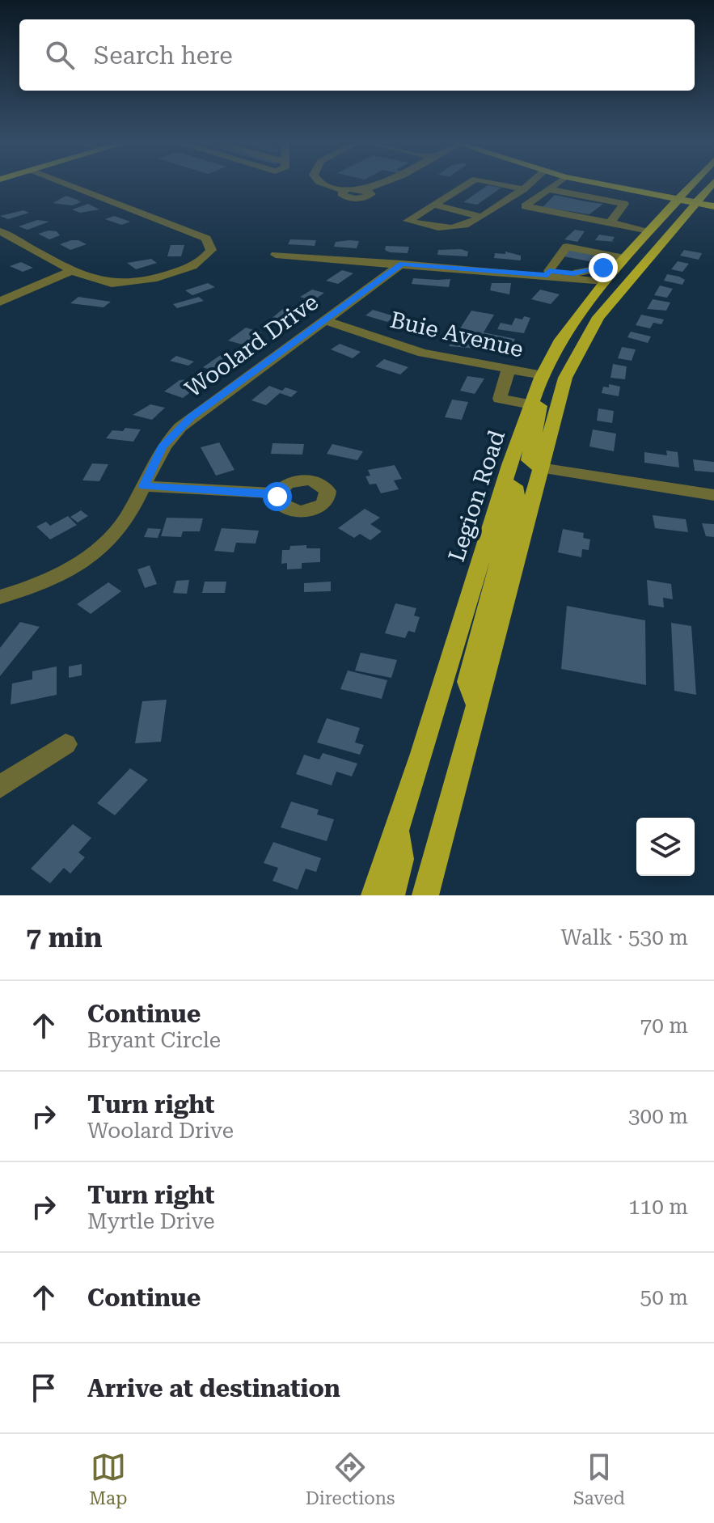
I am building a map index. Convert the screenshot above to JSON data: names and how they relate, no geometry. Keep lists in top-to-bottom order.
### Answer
{
  "streets": {
    "main road": ["Legion Road"],
    "street": ["Buie Avenue", "Woolard Drive"]
  },
  "crossings": [
    ["Buie Avenue", "Woolard Drive"],
    ["Buie Avenue", "Legion Road"]
  ],
  "page": {
    "search": "Search here",
    "heading": ["7 min", "Walk · 530 m"],
    "list": [
      ["Continue", "Bryant Circle", "70 m"],
      ["Turn right", "Woolard Drive", "300 m"],
      ["Turn right", "Myrtle Drive", "110 m"],
      ["Continue", "50 m"],
      "Arrive at destination"
    ],
    "nav": ["Map", "Directions", "Saved"]
  }
}
